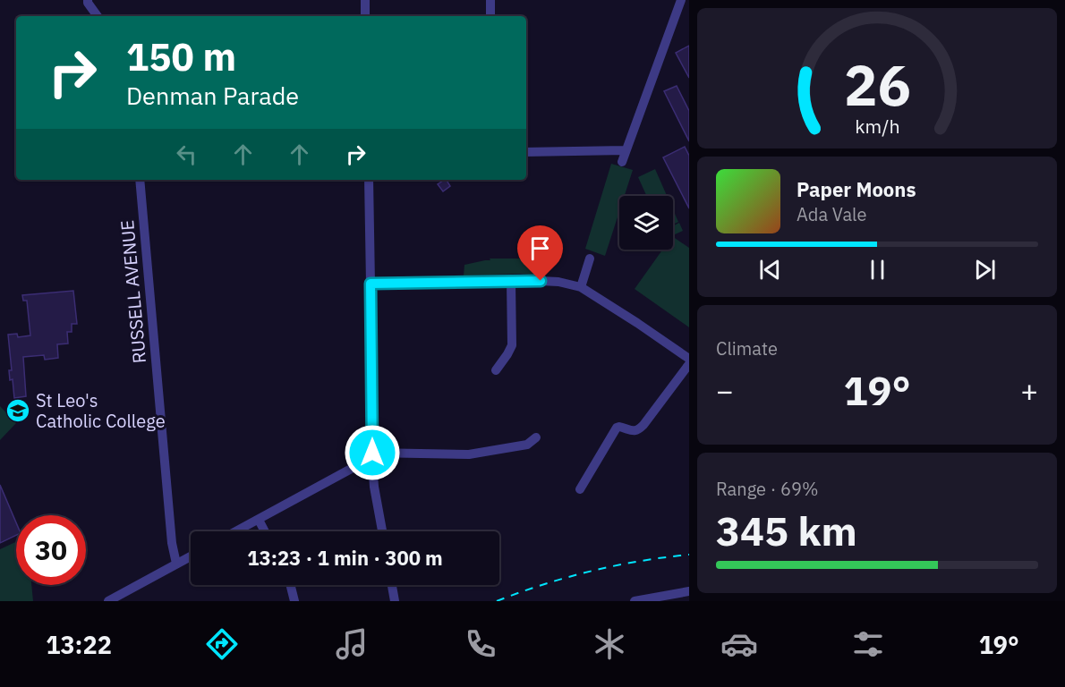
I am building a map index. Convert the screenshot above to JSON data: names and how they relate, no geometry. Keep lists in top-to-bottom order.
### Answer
{
  "streets": {
    "street": ["RUSSELL AVENUE"]
  },
  "places": {
    "school or university": ["St Leo's Catholic College"]
  },
  "page": {
    "turn": ["150 m", "Denman Parade"],
    "song": ["Paper Moons", "Ada Vale"],
    "tile": [
      "Climate",
      ["Range · 69%", "345 km"]
    ],
    "heat": ["−", "19°", "+"],
    "limit": "30",
    "trip": "13:23 · 1 min · 300 m",
    "tabs": ["13:22", "19°"],
    "gauge": ["26", "km/h"]
  }
}
